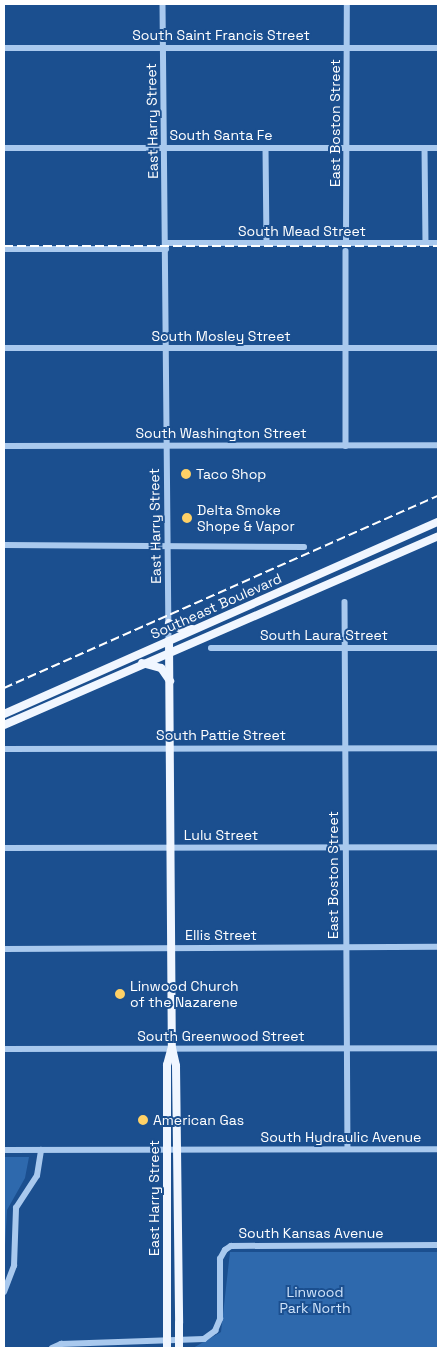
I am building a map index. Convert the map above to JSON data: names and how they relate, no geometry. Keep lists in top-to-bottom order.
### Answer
{
  "streets": {
    "main road": ["East Harry Street", "Southeast Boulevard"],
    "street": [
      "South Saint Francis Street",
      "East Boston Street",
      "South Santa Fe",
      "South Mead Street",
      "South Mosley Street",
      "South Washington Street",
      "South Laura Street",
      "South Pattie Street",
      "Lulu Street",
      "Ellis Street",
      "South Greenwood Street",
      "South Hydraulic Avenue",
      "South Kansas Avenue"
    ]
  },
  "crossings": [
    ["South Saint Francis Street", "East Harry Street"],
    ["South Saint Francis Street", "East Boston Street"],
    ["East Harry Street", "South Santa Fe"],
    ["East Harry Street", "South Mead Street"],
    ["East Harry Street", "South Mosley Street"],
    ["East Harry Street", "South Washington Street"],
    ["East Harry Street", "Southeast Boulevard"],
    ["East Harry Street", "South Pattie Street"],
    ["East Harry Street", "Lulu Street"],
    ["East Harry Street", "Ellis Street"],
    ["East Harry Street", "South Greenwood Street"],
    ["East Harry Street", "South Hydraulic Avenue"],
    ["East Boston Street", "South Santa Fe"],
    ["East Boston Street", "South Mead Street"],
    ["East Boston Street", "South Laura Street"],
    ["East Boston Street", "South Pattie Street"],
    ["East Boston Street", "Lulu Street"],
    ["East Boston Street", "Ellis Street"],
    ["East Boston Street", "South Greenwood Street"],
    ["East Boston Street", "South Hydraulic Avenue"]
  ],
  "parks": ["Linwood Park North"],
  "places": [
    "Taco Shop",
    "Delta Smoke Shope & Vapor",
    "Linwood Church of the Nazarene",
    "American Gas"
  ]
}
